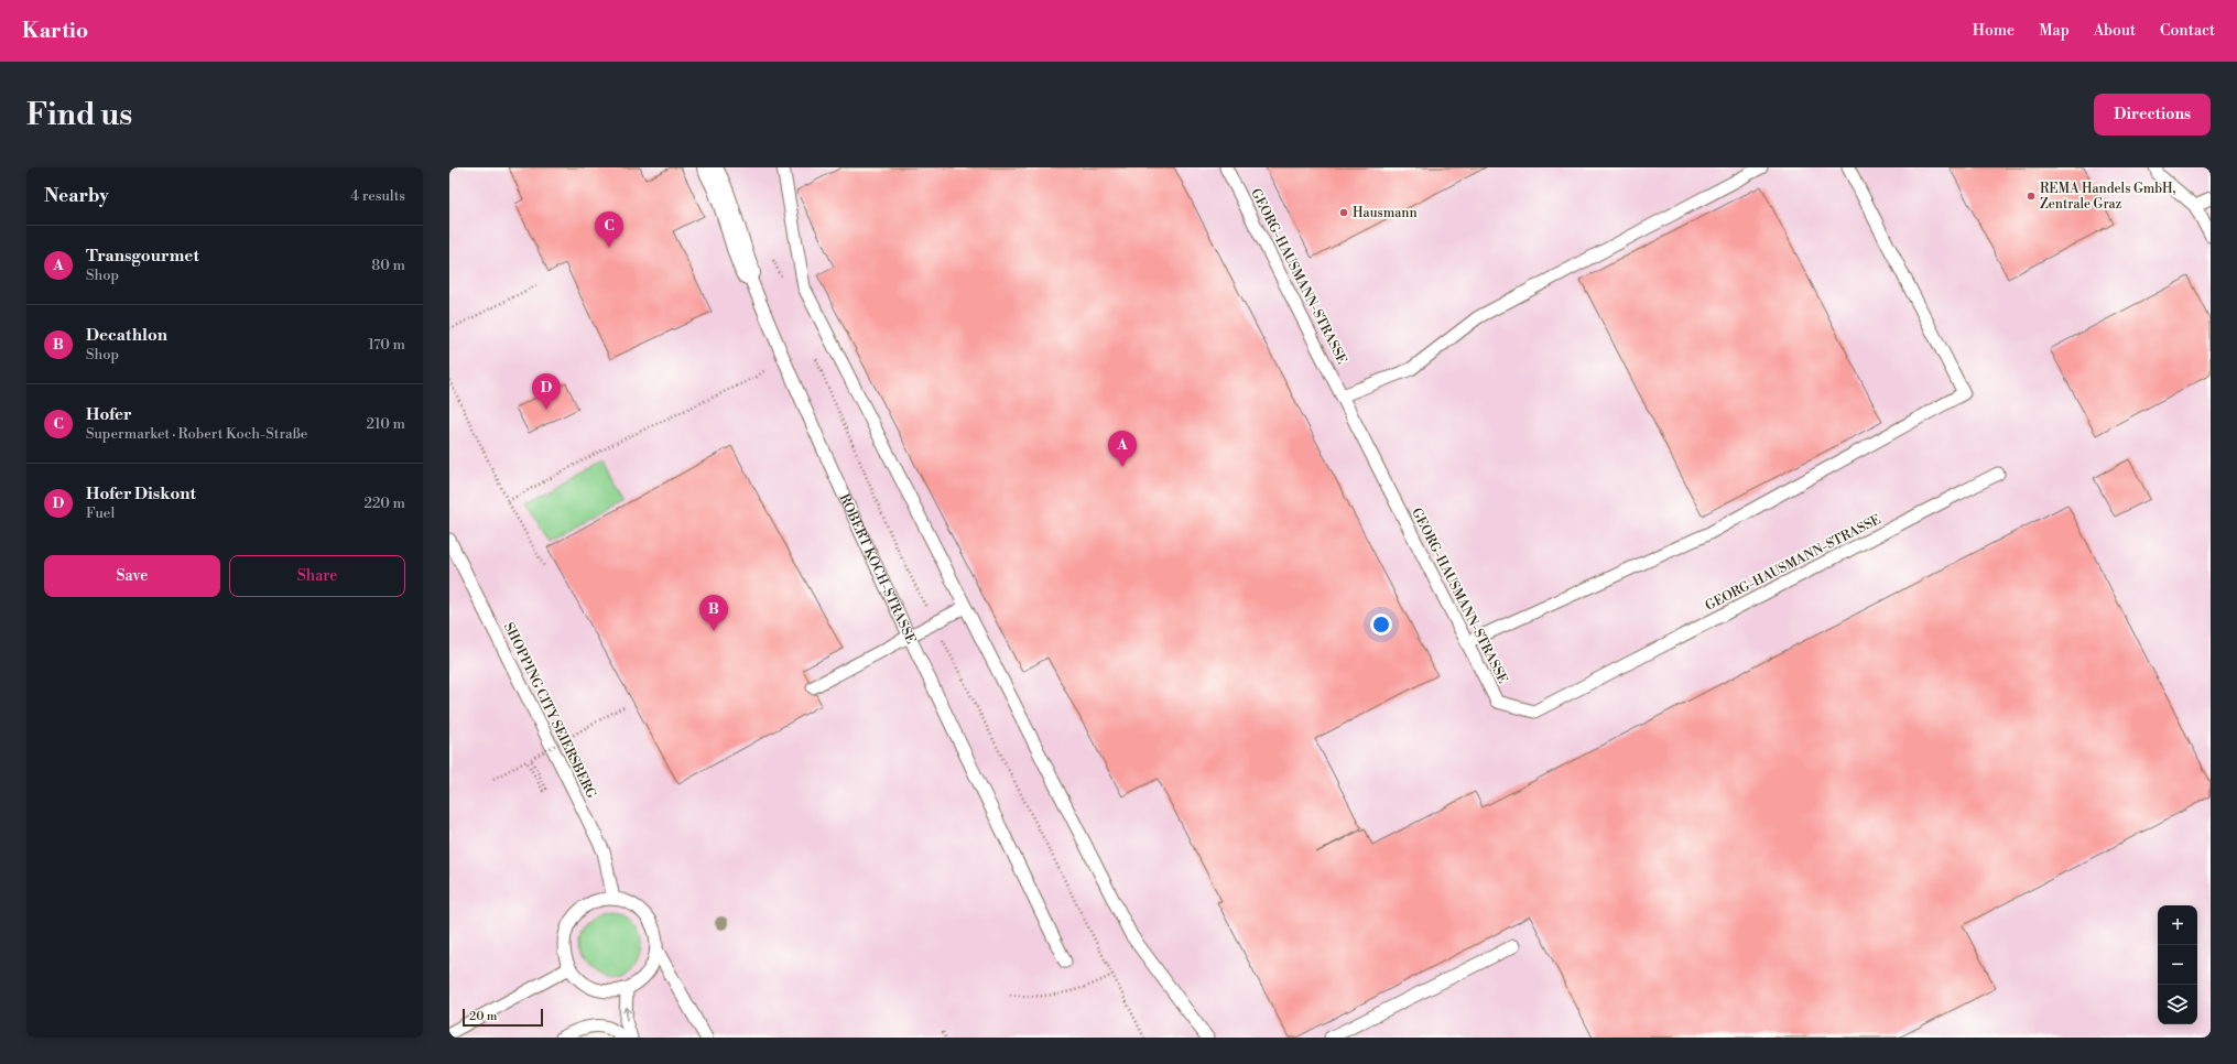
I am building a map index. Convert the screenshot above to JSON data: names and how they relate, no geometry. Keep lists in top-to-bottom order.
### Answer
{
  "streets": {
    "street": ["ROBERT KOCH-STRASSE"],
    "lane": ["GEORG-HAUSMANN-STRASSE", "SHOPPING CITY SEIERSBERG"]
  },
  "places": ["REMA Handels GmbH, Zentrale Graz", "Hausmann"],
  "scale_bar": "20 m",
  "page": {
    "header": "Kartio",
    "nav": [
      "Home",
      "Map",
      "About",
      "Contact"
    ],
    "buttons": [
      "Directions",
      ["Save", "Share"]
    ],
    "title": "Find us",
    "heading": ["Nearby", "4 results"],
    "pins": [
      "C",
      "D",
      "A",
      "B"
    ],
    "list": [
      {
        "mark": "A",
        "name": "Transgourmet",
        "note": "Shop",
        "value": "80 m"
      },
      {
        "mark": "B",
        "name": "Decathlon",
        "note": "Shop",
        "value": "170 m"
      },
      {
        "mark": "C",
        "name": "Hofer",
        "note": "Supermarket · Robert Koch-Straße",
        "value": "210 m"
      },
      {
        "mark": "D",
        "name": "Hofer Diskont",
        "note": "Fuel",
        "value": "220 m"
      }
    ],
    "map_buttons": ["+", "−"],
    "scale": "20 m"
  }
}
